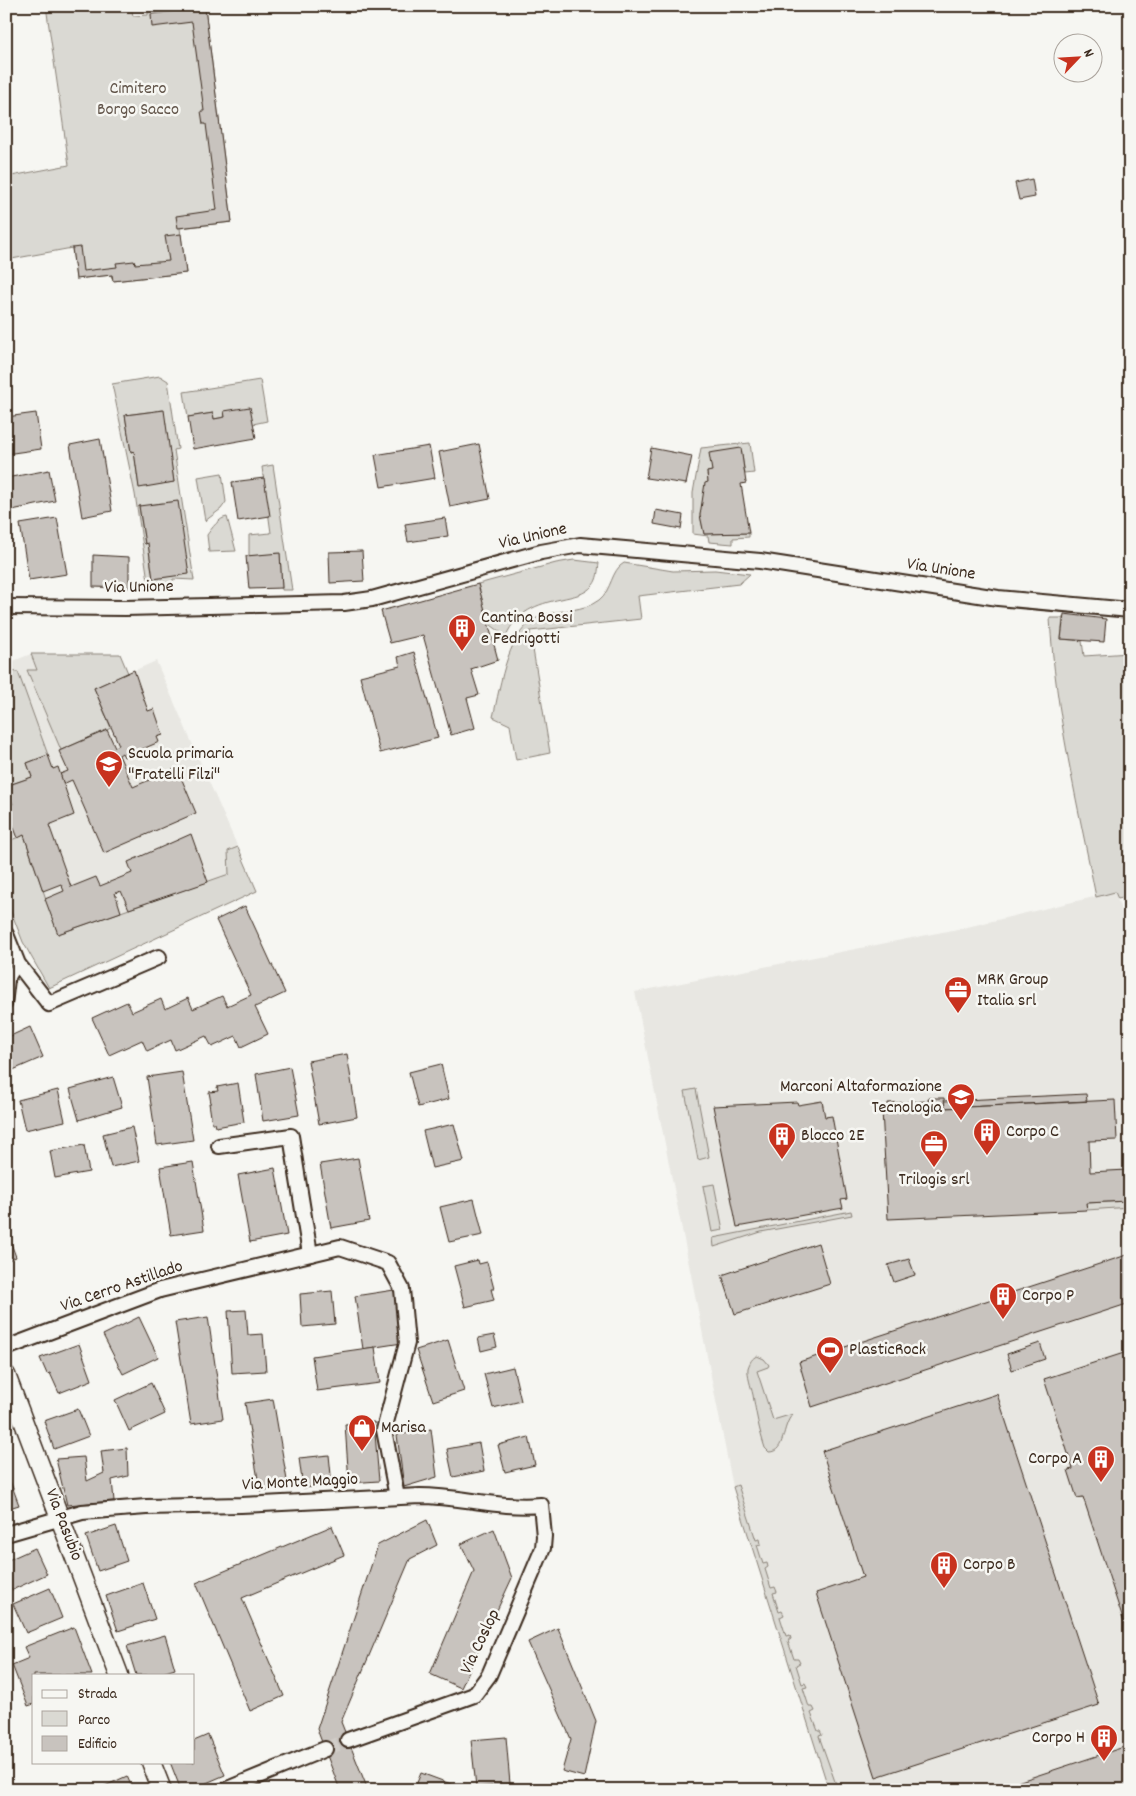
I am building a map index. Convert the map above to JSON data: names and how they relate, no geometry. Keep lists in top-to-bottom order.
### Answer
{
  "streets": {
    "street": [
      "Via Unione",
      "Via Cerro Astillado",
      "Via Monte Maggio",
      "Via Pasubio",
      "Via Coslop"
    ]
  },
  "crossings": [
    ["Via Cerro Astillado", "Via Monte Maggio"],
    ["Via Monte Maggio", "Via Pasubio"],
    ["Via Monte Maggio", "Via Coslop"]
  ],
  "parks": ["Cimitero Borgo Sacco"],
  "places": {
    "building": [
      "Cantina Bossi e Fedrigotti",
      "Corpo C",
      "Blocco 2E",
      "Corpo P",
      "Corpo A",
      "Corpo B",
      "Corpo H"
    ],
    "school or university": ["Scuola primaria \"Fratelli Filzi\"", "Marconi Altaformazione Tecnologia"],
    "office": ["MRK Group Italia srl", "Trilogis srl"],
    "sports": ["PlasticRock"],
    "shop": ["Marisa"]
  },
  "legend": ["Strada", "Parco", "Edificio"],
  "north": "top right"
}
